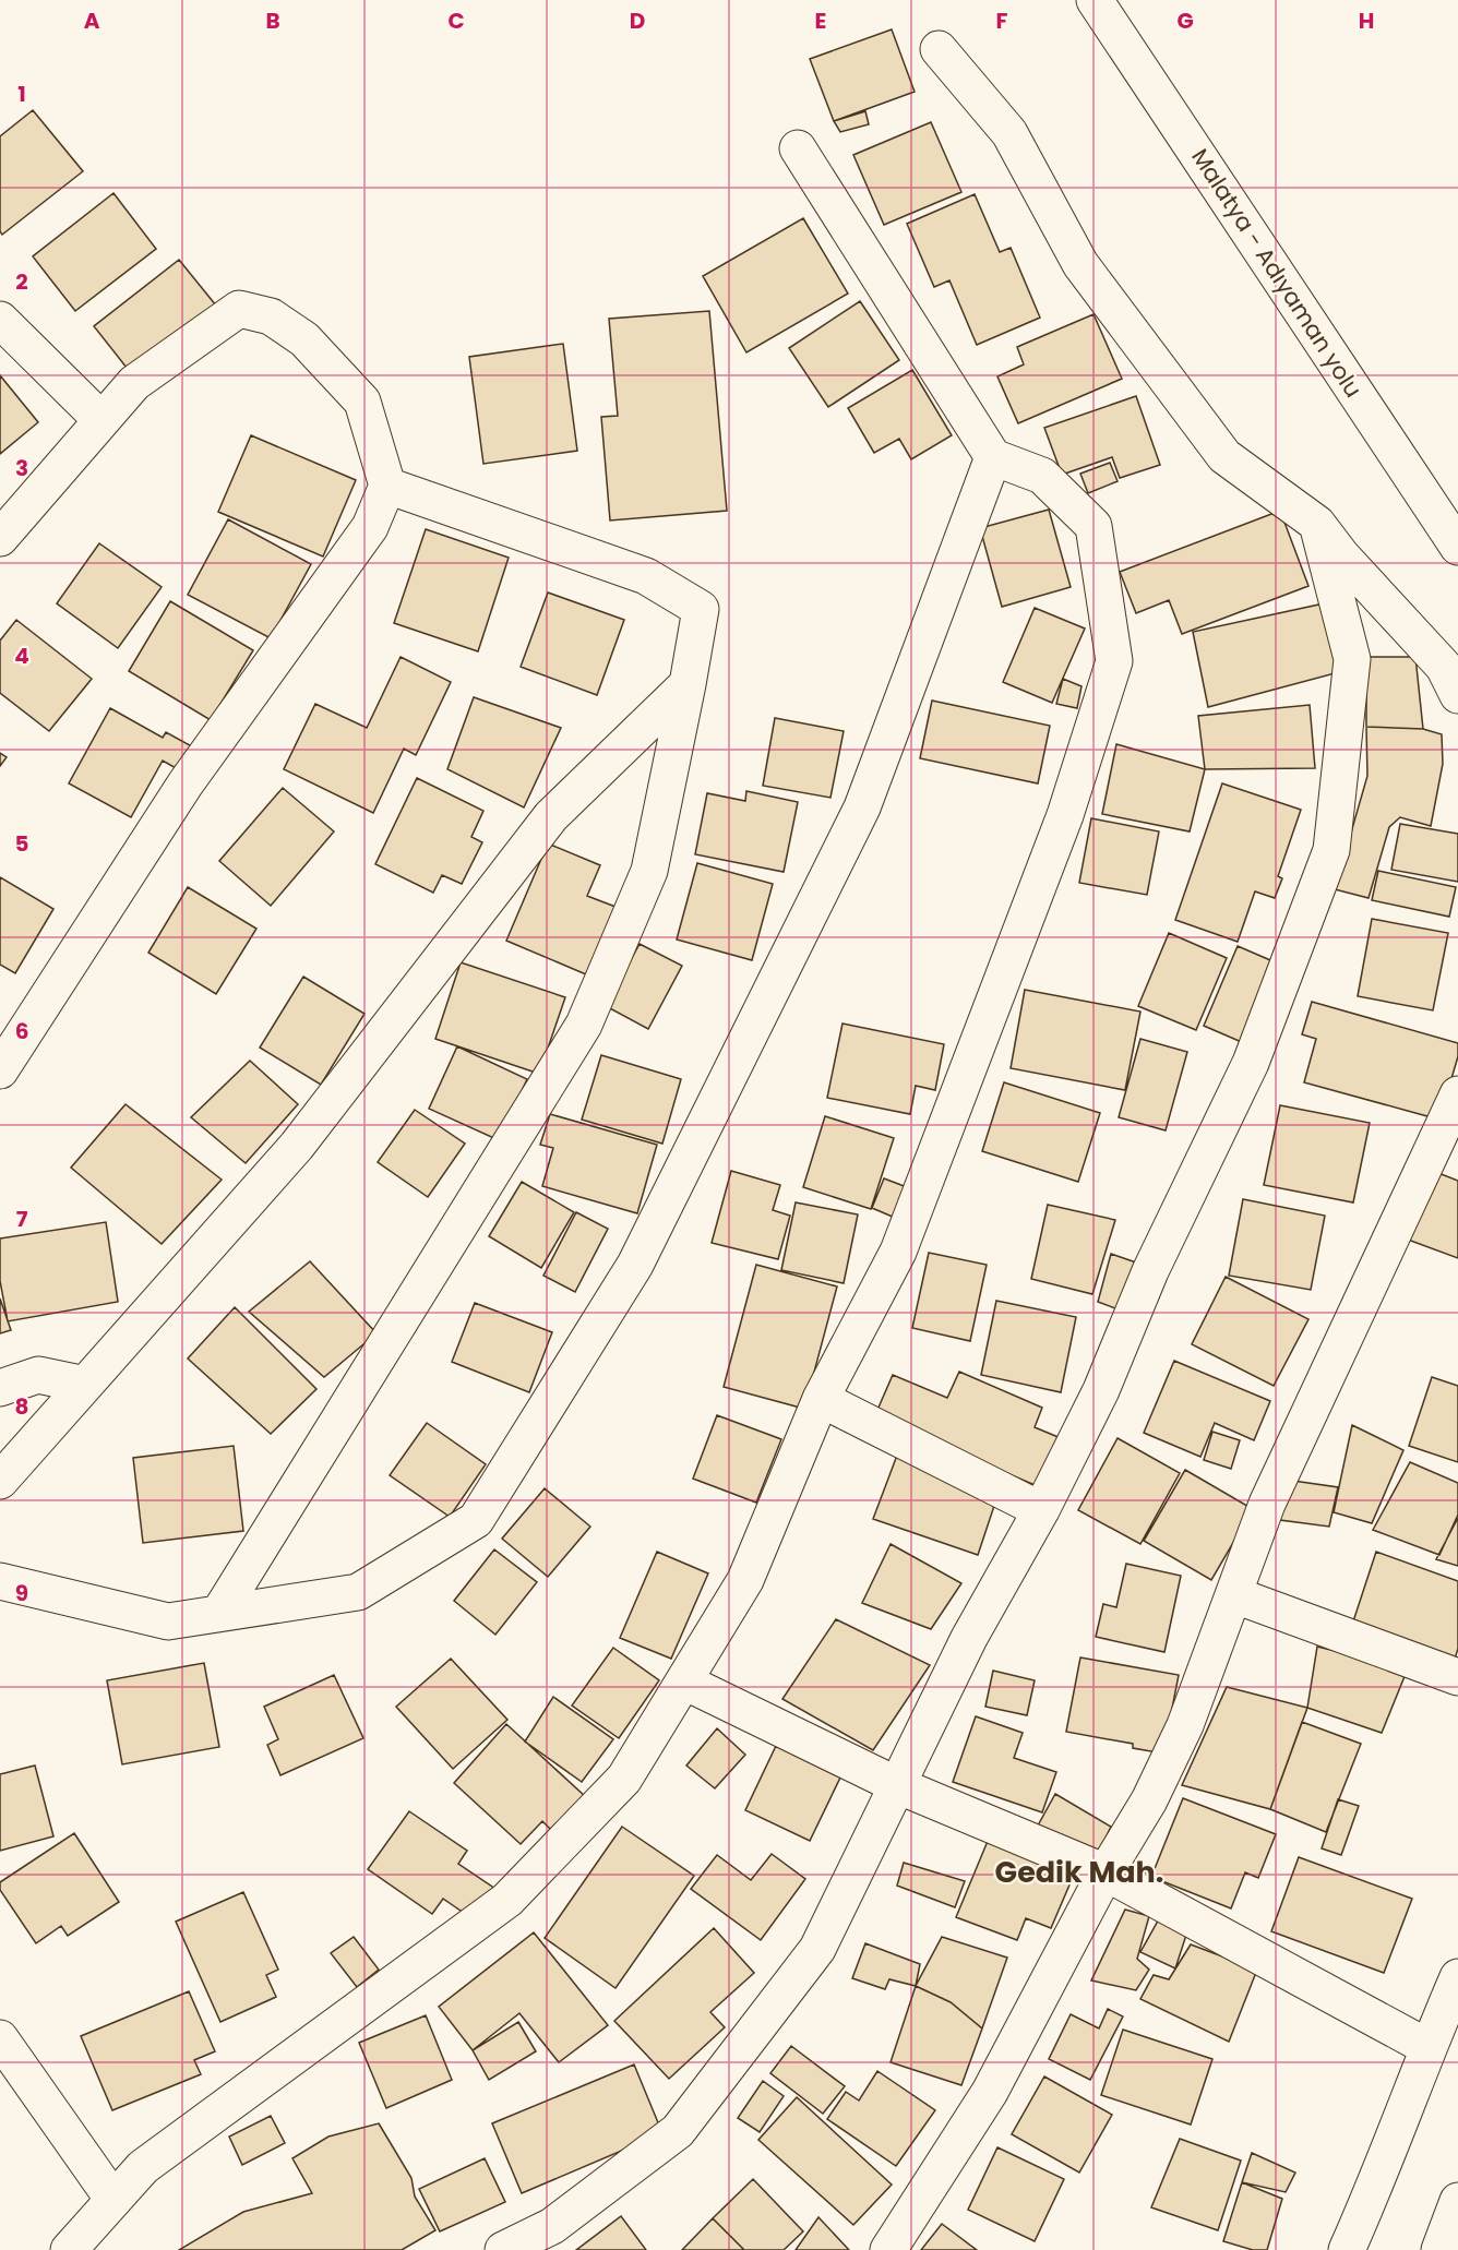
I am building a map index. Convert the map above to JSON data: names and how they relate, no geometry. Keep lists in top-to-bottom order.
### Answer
{
  "streets": {
    "street": ["Malatya - Adıyaman yolu"]
  },
  "districts": ["Gedik Mah."],
  "grid": {
    "columns": [
      "A",
      "B",
      "C",
      "D",
      "E",
      "F",
      "G",
      "H"
    ],
    "rows": [
      "1",
      "2",
      "3",
      "4",
      "5",
      "6",
      "7",
      "8",
      "9"
    ]
  }
}
